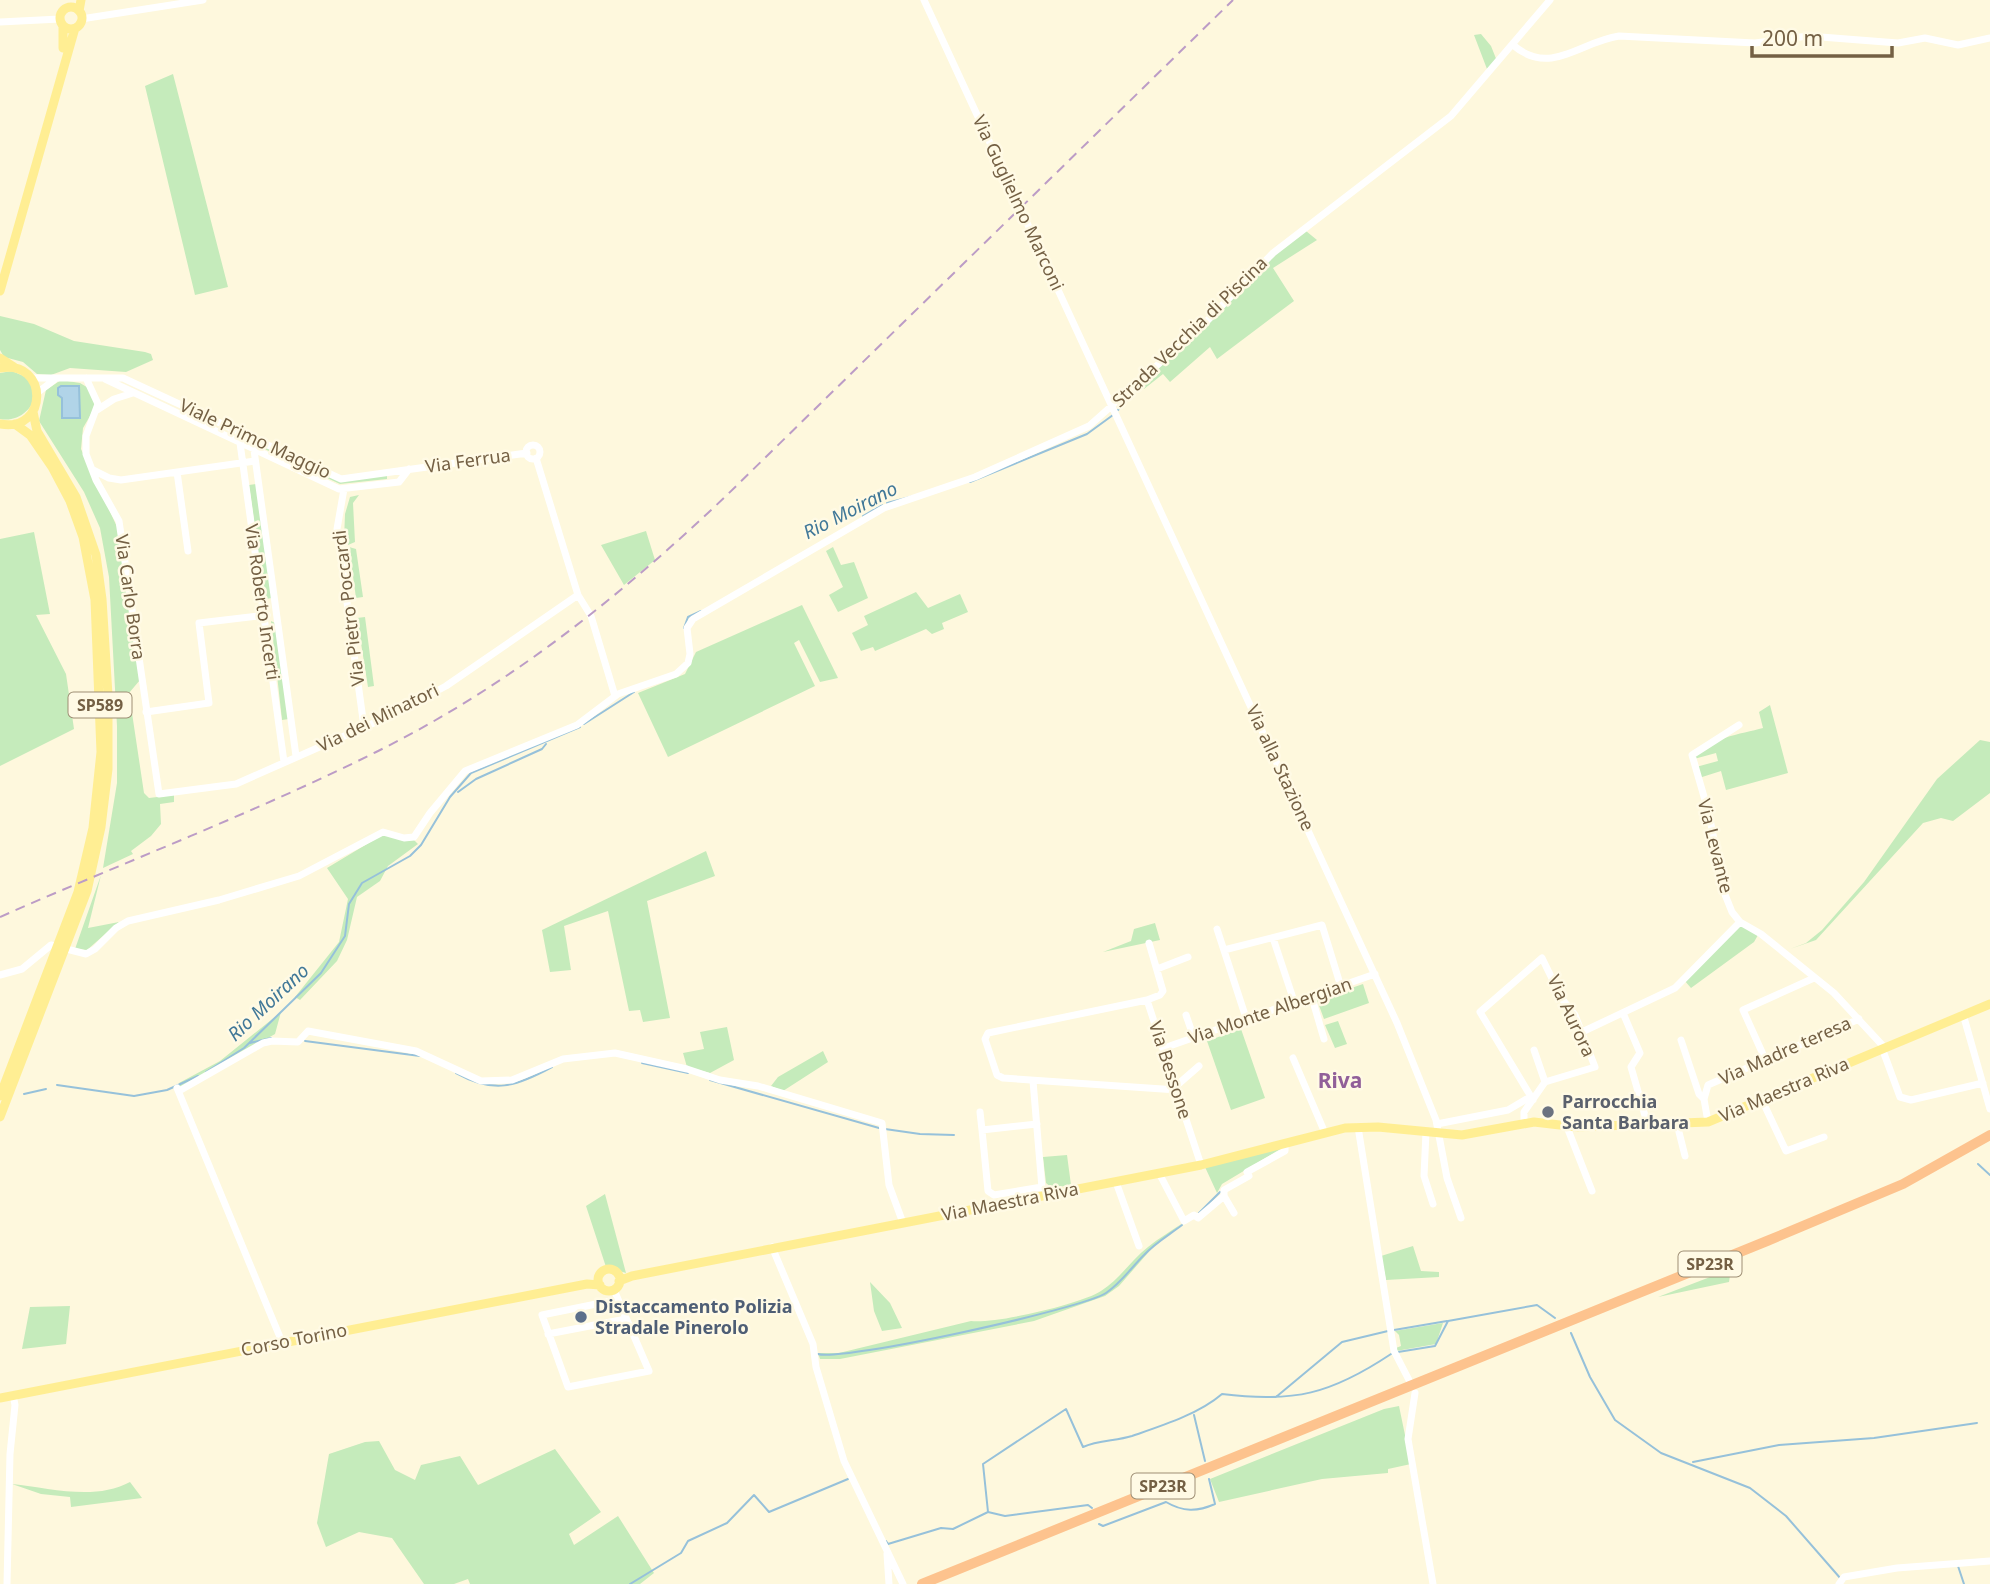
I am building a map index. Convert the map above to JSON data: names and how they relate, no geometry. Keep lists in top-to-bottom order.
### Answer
{
  "streets": {
    "highway": ["SP23R"],
    "main road": ["SP589", "Via Maestra Riva", "Corso Torino"],
    "street": [
      "Via Guglielmo Marconi",
      "Strada Vecchia di Piscina",
      "Viale Primo Maggio",
      "Via Ferrua",
      "Via Carlo Borra",
      "Via Roberto Incerti",
      "Via Pietro Poccardi",
      "Via dei Minatori",
      "Via alla Stazione",
      "Via Levante",
      "Via Monte Albergian",
      "Via Aurora",
      "Via Madre teresa",
      "Via Bessone"
    ]
  },
  "crossings": [
    ["Via Guglielmo Marconi", "Strada Vecchia di Piscina"],
    ["Via Guglielmo Marconi", "Via alla Stazione"],
    ["Strada Vecchia di Piscina", "Via alla Stazione"],
    ["Viale Primo Maggio", "Via Ferrua"],
    ["Viale Primo Maggio", "Via Roberto Incerti"],
    ["Viale Primo Maggio", "Via Pietro Poccardi"],
    ["Via Ferrua", "Via dei Minatori"],
    ["Via Carlo Borra", "Via dei Minatori"],
    ["Via Roberto Incerti", "Via dei Minatori"],
    ["Via Pietro Poccardi", "Via dei Minatori"],
    ["Via alla Stazione", "Via Monte Albergian"],
    ["Via alla Stazione", "Via Maestra Riva"],
    ["Via Monte Albergian", "Via Bessone"],
    ["Via Madre teresa", "Via Maestra Riva"],
    ["Via Bessone", "Via Maestra Riva"],
    ["Via Maestra Riva", "Corso Torino"]
  ],
  "districts": ["Riva"],
  "water": ["Rio Moirano"],
  "places": ["Parrocchia Santa Barbara", "Distaccamento Polizia Stradale Pinerolo"],
  "scale_bar": "200 m"
}
